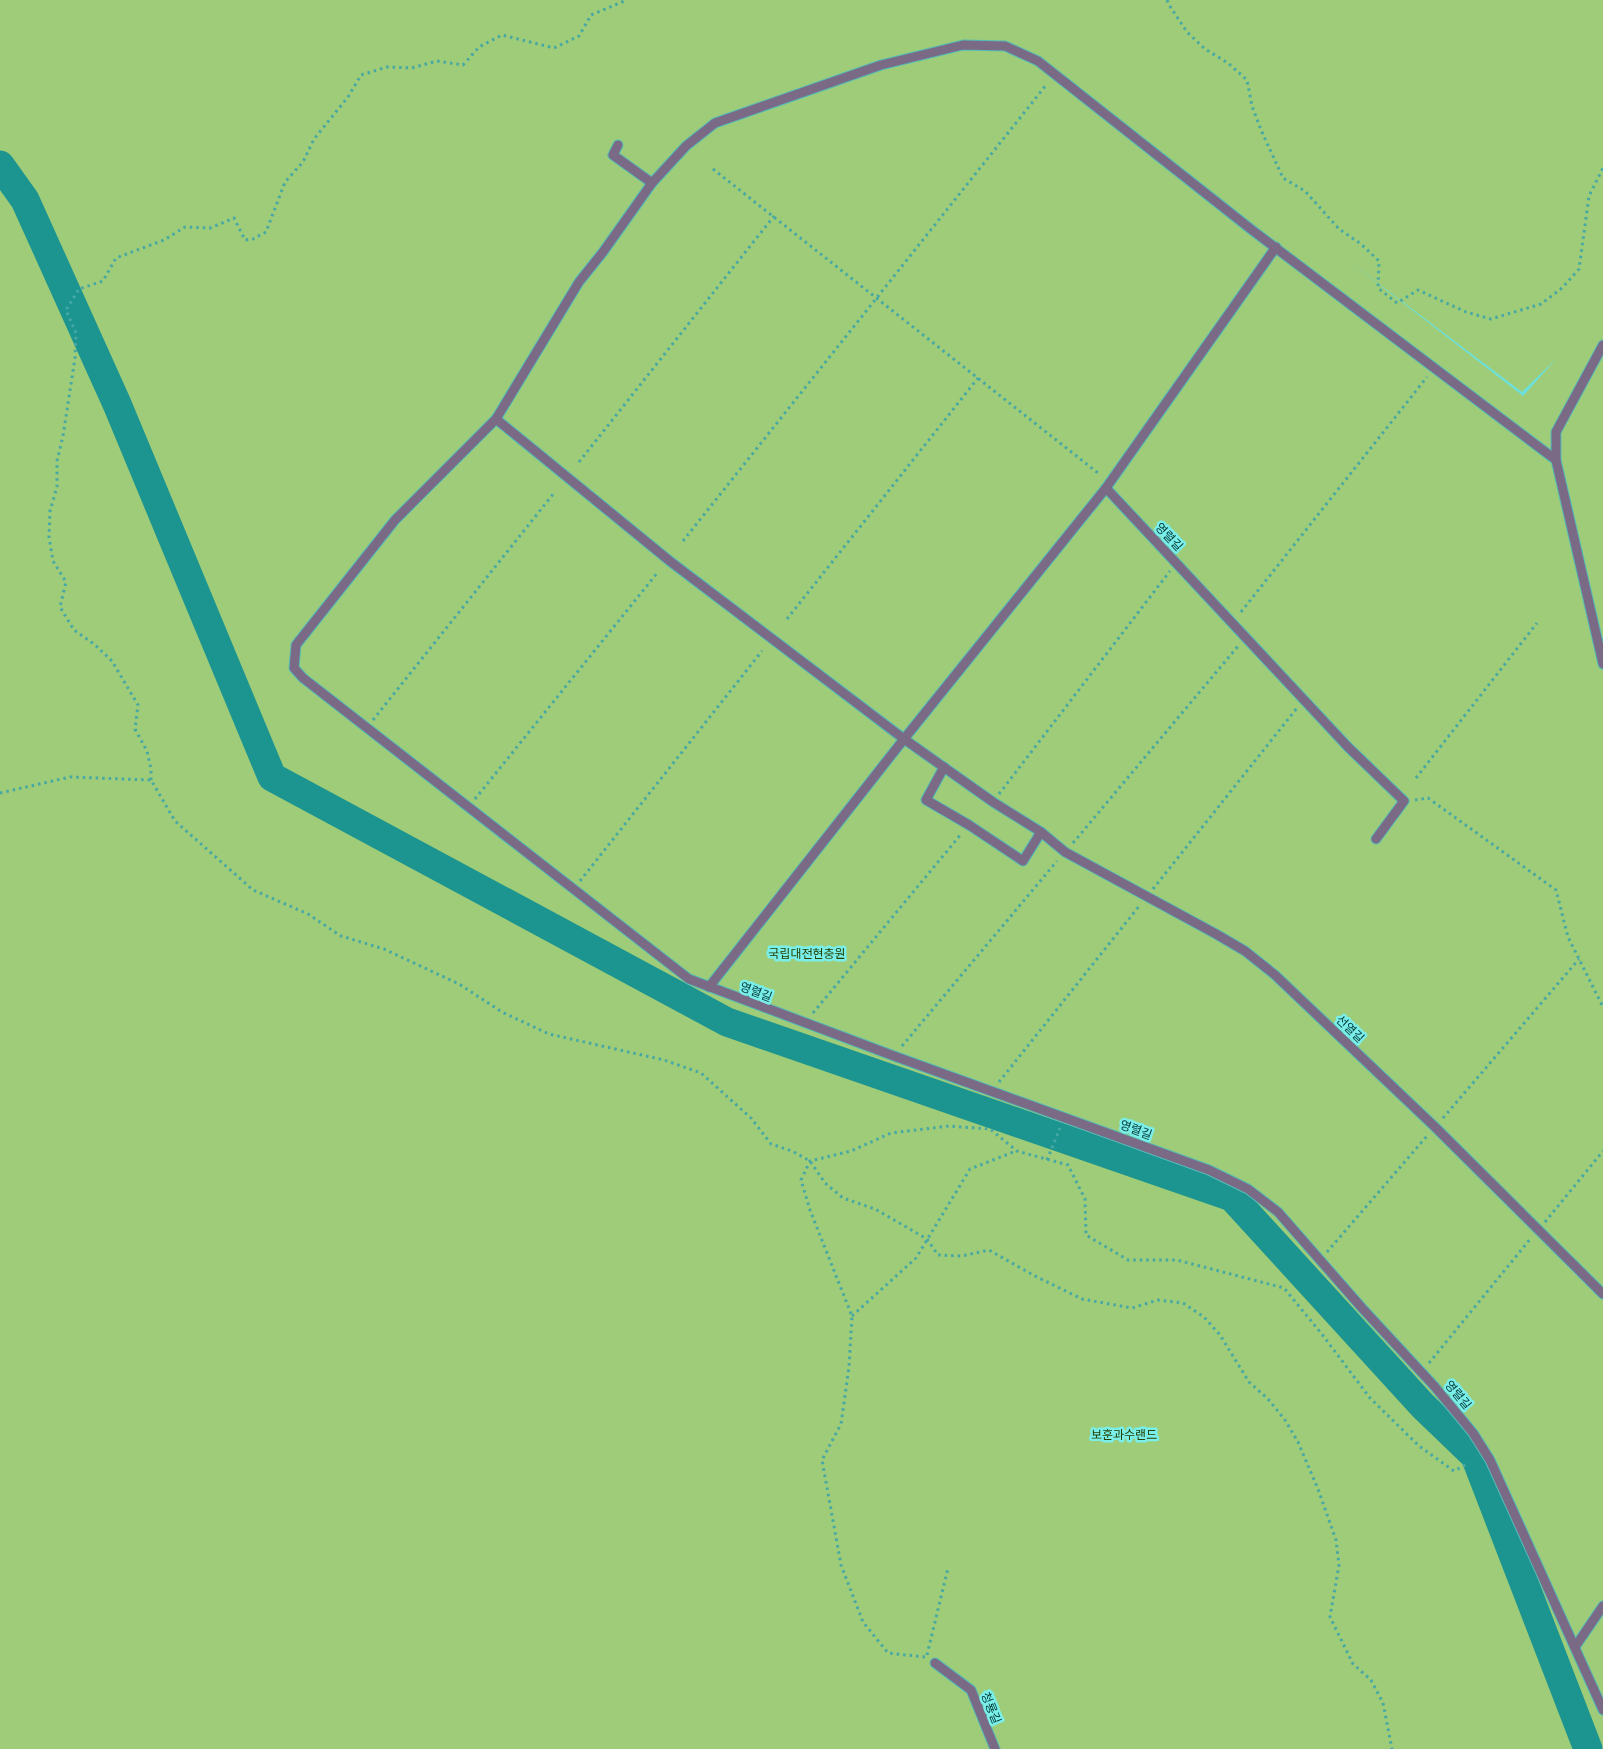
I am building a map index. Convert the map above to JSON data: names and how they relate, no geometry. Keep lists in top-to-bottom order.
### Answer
{
  "streets": {
    "lane": ["영렬길", "선열길", "청룡길"]
  },
  "parks": ["국립대전현충원", "보훈과수랜드"]
}
